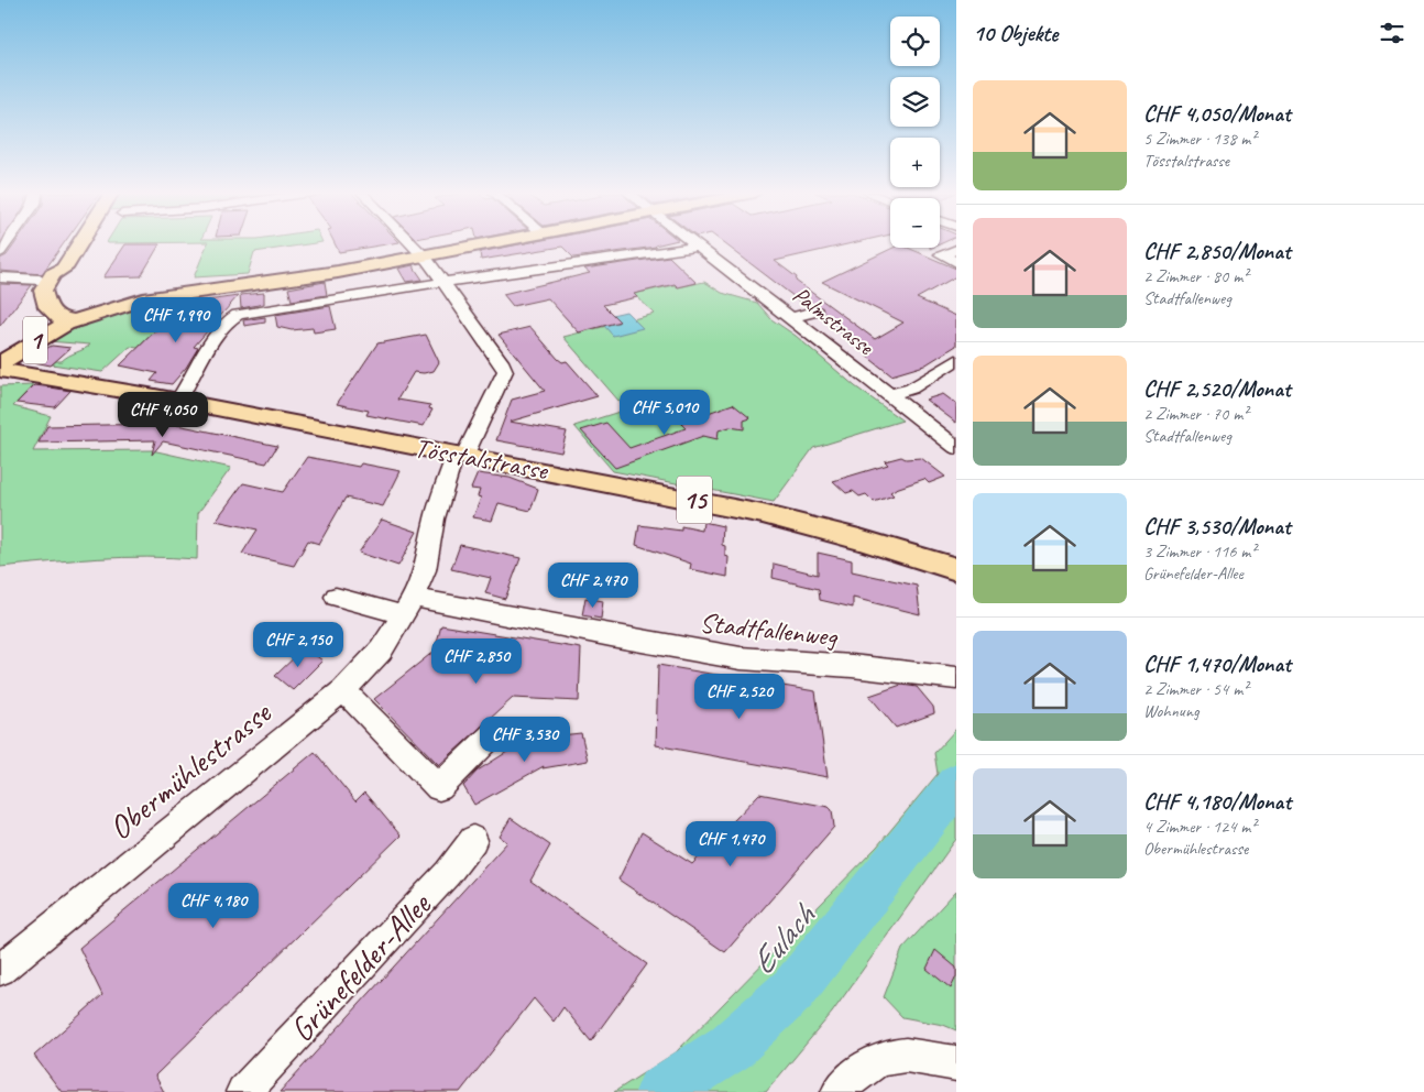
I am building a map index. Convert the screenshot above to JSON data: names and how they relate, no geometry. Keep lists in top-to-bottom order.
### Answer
{
  "streets": {
    "main road": ["1", "Tösstalstrasse", "15"],
    "street": [
      "Palmstrasse",
      "Stadtfallenweg",
      "Obermühlestrasse",
      "Grünefelder-Allee"
    ]
  },
  "crossings": [
    ["Tösstalstrasse", "Obermühlestrasse"],
    ["Stadtfallenweg", "Obermühlestrasse"]
  ],
  "water": ["Eulach"],
  "page": {
    "heading": "10 Objekte",
    "map_buttons": ["+", "−"],
    "list": [
      {
        "name": "CHF 4,050/Monat",
        "note": "5 Zimmer · 138 m² · Tösstalstrasse"
      },
      {
        "name": "CHF 2,850/Monat",
        "note": "2 Zimmer · 80 m² · Stadtfallenweg"
      },
      {
        "name": "CHF 2,520/Monat",
        "note": "2 Zimmer · 70 m² · Stadtfallenweg"
      },
      {
        "name": "CHF 3,530/Monat",
        "note": "3 Zimmer · 116 m² · Grünefelder-Allee"
      },
      {
        "name": "CHF 1,470/Monat",
        "note": "2 Zimmer · 54 m² · Wohnung"
      },
      {
        "name": "CHF 4,180/Monat",
        "note": "4 Zimmer · 124 m² · Obermühlestrasse"
      }
    ],
    "price": [
      "CHF 1,990",
      "CHF 5,010",
      "CHF 4,050",
      "CHF 2,470",
      "CHF 2,150",
      "CHF 2,850",
      "CHF 2,520",
      "CHF 3,530",
      "CHF 1,470",
      "CHF 4,180"
    ]
  }
}
